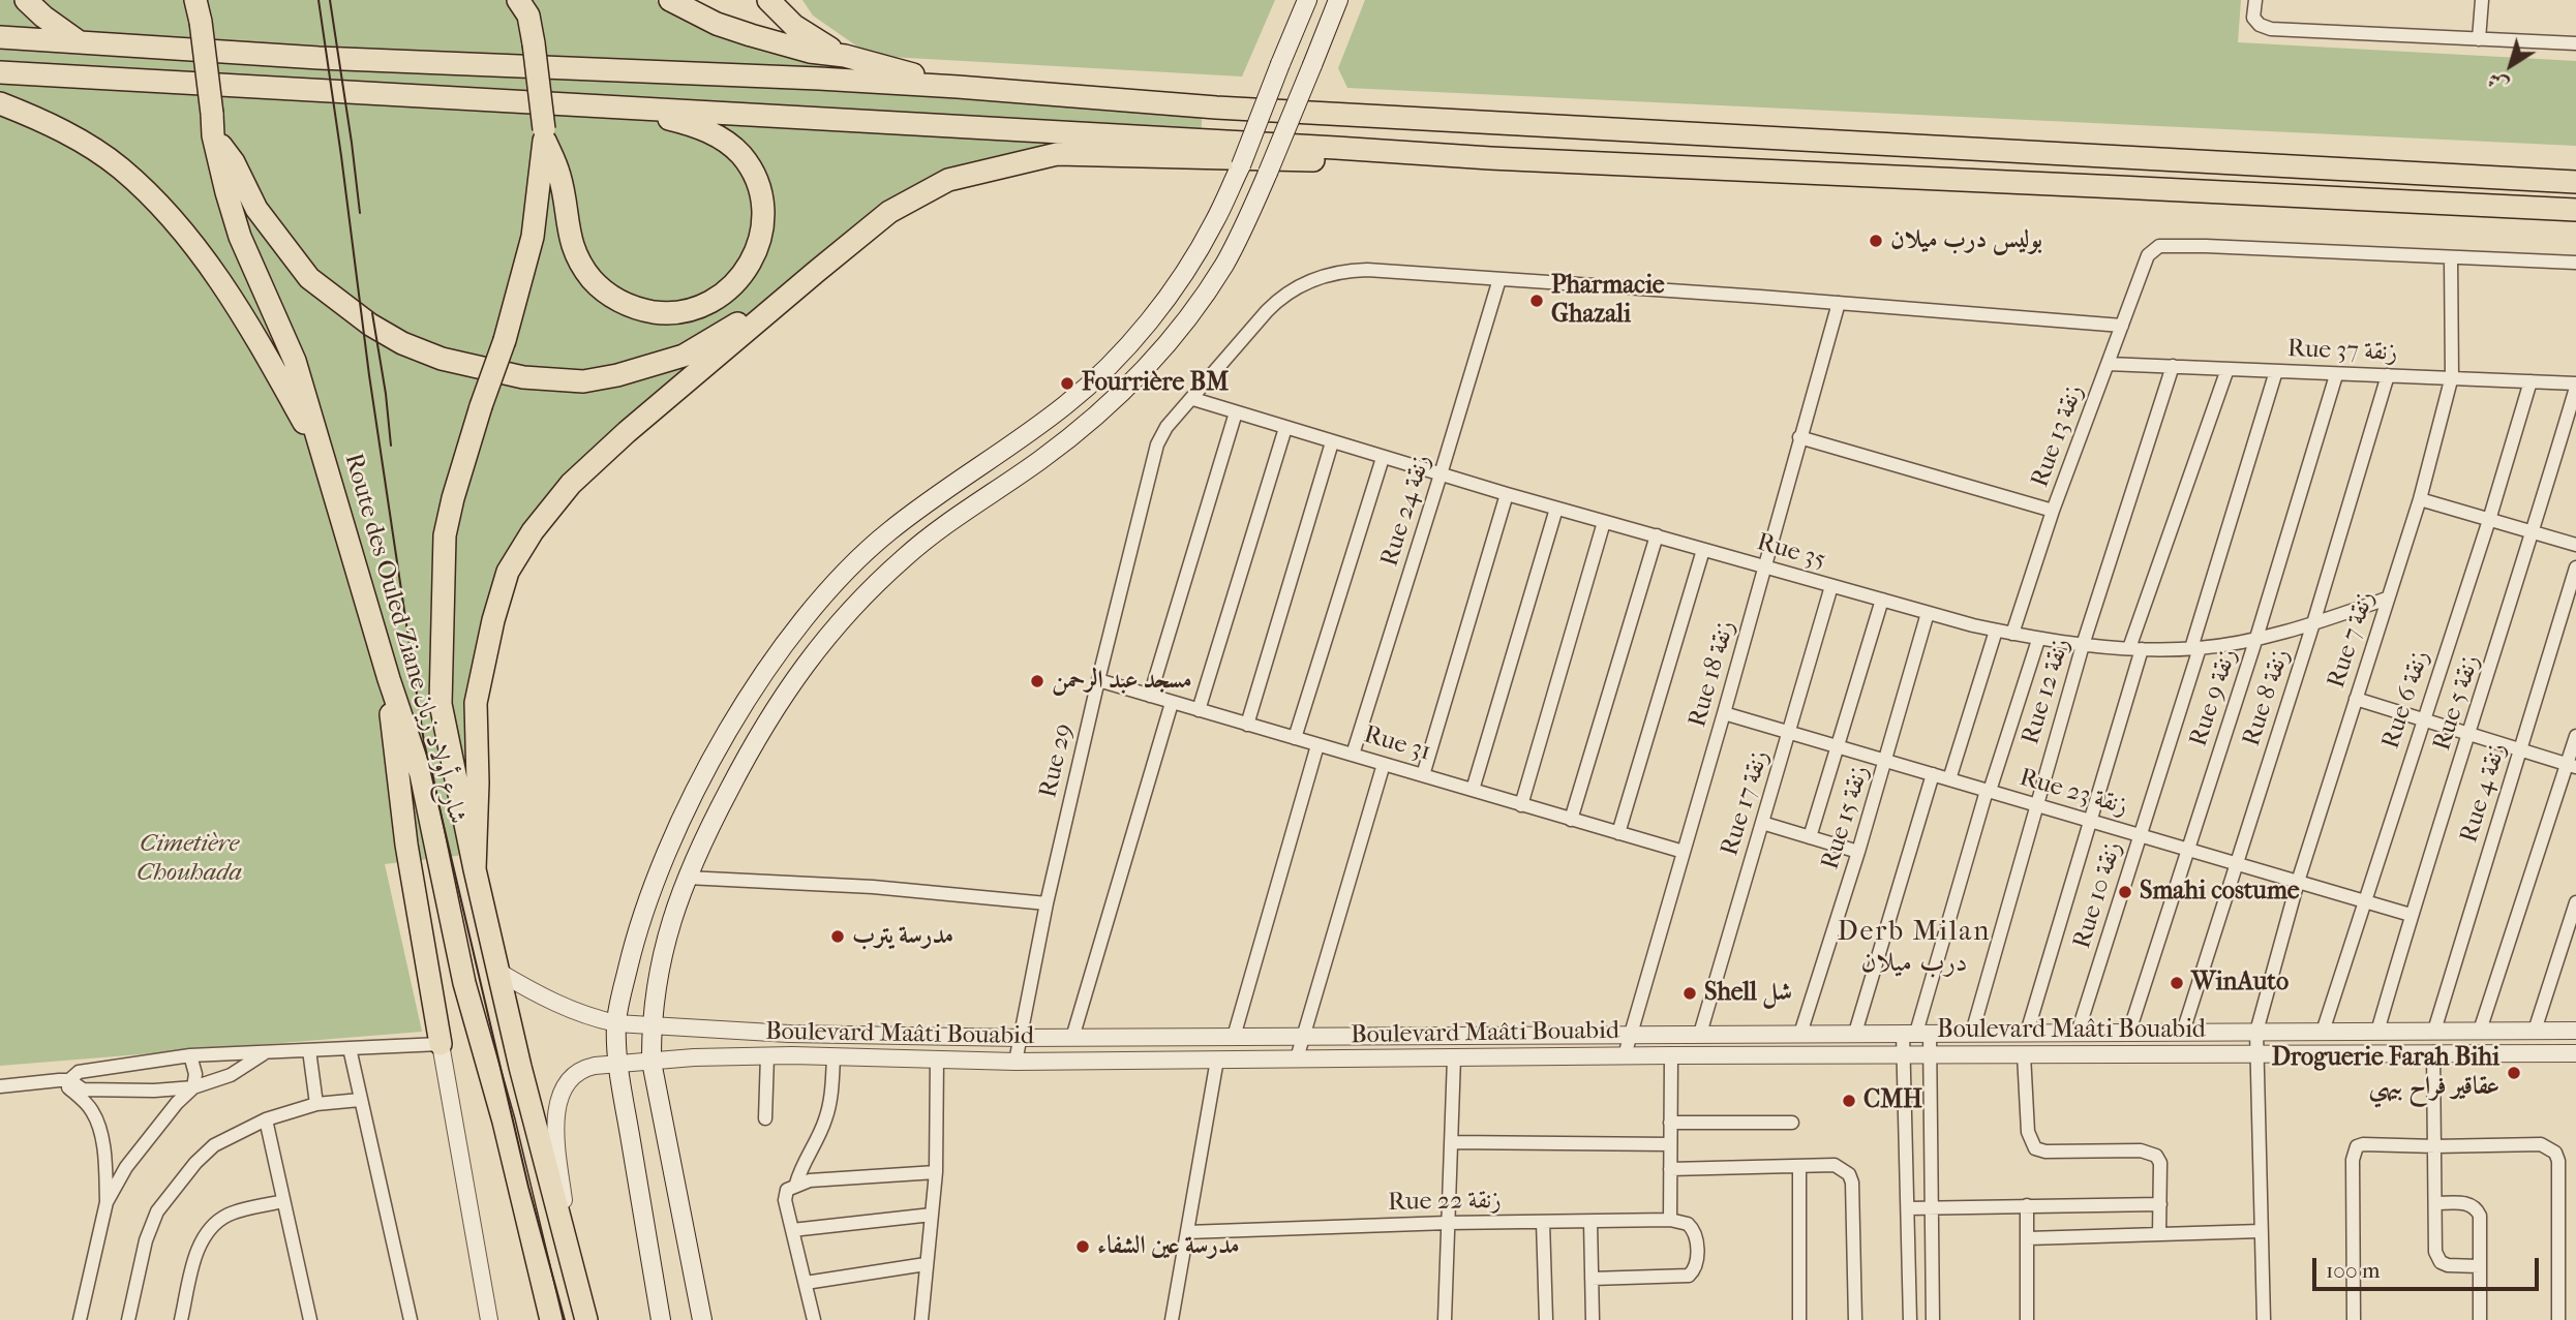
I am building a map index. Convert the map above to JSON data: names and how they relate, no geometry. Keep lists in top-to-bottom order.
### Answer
{
  "streets": {
    "highway": ["Route des Ouled Ziane شارع أولاد زيان"],
    "street": [
      "Rue 37 زنقة",
      "Rue 13 زنقة",
      "Rue 24 زنقة",
      "Rue 35",
      "Rue 7 زنقة",
      "Rue 18 زنقة",
      "Rue 12 زنقة",
      "Rue 9 زنقة",
      "Rue 8 زنقة",
      "Rue 6 زنقة",
      "Rue 5 زنقة",
      "Rue 31",
      "Rue 29",
      "Rue 23 زنقة",
      "Rue 4 زنقة",
      "Rue 17 زنقة",
      "Rue 15 زنقة",
      "Rue 10 زنقة",
      "Boulevard Maâti Bouabid",
      "Rue 22 زنقة"
    ]
  },
  "crossings": [
    ["Rue 37 زنقة", "Rue 13 زنقة"],
    ["Rue 37 زنقة", "Rue 7 زنقة"],
    ["Rue 37 زنقة", "Rue 12 زنقة"],
    ["Rue 37 زنقة", "Rue 9 زنقة"],
    ["Rue 37 زنقة", "Rue 8 زنقة"],
    ["Rue 37 زنقة", "Rue 6 زنقة"],
    ["Rue 37 زنقة", "Rue 5 زنقة"],
    ["Rue 37 زنقة", "Rue 10 زنقة"],
    ["Rue 13 زنقة", "Rue 35"],
    ["Rue 13 زنقة", "Rue 7 زنقة"],
    ["Rue 13 زنقة", "Rue 29"],
    ["Rue 24 زنقة", "Rue 35"],
    ["Rue 24 زنقة", "Rue 31"],
    ["Rue 24 زنقة", "Rue 29"],
    ["Rue 35", "Rue 7 زنقة"],
    ["Rue 35", "Rue 18 زنقة"],
    ["Rue 35", "Rue 12 زنقة"],
    ["Rue 35", "Rue 9 زنقة"],
    ["Rue 35", "Rue 8 زنقة"],
    ["Rue 35", "Rue 29"],
    ["Rue 35", "Rue 17 زنقة"],
    ["Rue 35", "Rue 15 زنقة"],
    ["Rue 35", "Rue 10 زنقة"],
    ["Route des Ouled Ziane شارع أولاد زيان", "Boulevard Maâti Bouabid"],
    ["Rue 7 زنقة", "Rue 23 زنقة"],
    ["Rue 7 زنقة", "Boulevard Maâti Bouabid"],
    ["Rue 18 زنقة", "Rue 31"],
    ["Rue 18 زنقة", "Rue 29"],
    ["Rue 18 زنقة", "Rue 23 زنقة"],
    ["Rue 18 زنقة", "Boulevard Maâti Bouabid"],
    ["Rue 12 زنقة", "Rue 23 زنقة"],
    ["Rue 12 زنقة", "Boulevard Maâti Bouabid"],
    ["Rue 9 زنقة", "Rue 23 زنقة"],
    ["Rue 9 زنقة", "Boulevard Maâti Bouabid"],
    ["Rue 8 زنقة", "Rue 23 زنقة"],
    ["Rue 8 زنقة", "Boulevard Maâti Bouabid"],
    ["Rue 6 زنقة", "Rue 23 زنقة"],
    ["Rue 6 زنقة", "Boulevard Maâti Bouabid"],
    ["Rue 5 زنقة", "Rue 23 زنقة"],
    ["Rue 5 زنقة", "Boulevard Maâti Bouabid"],
    ["Rue 31", "Rue 29"],
    ["Rue 29", "Boulevard Maâti Bouabid"],
    ["Rue 23 زنقة", "Rue 17 زنقة"],
    ["Rue 23 زنقة", "Rue 15 زنقة"],
    ["Rue 23 زنقة", "Rue 10 زنقة"],
    ["Rue 4 زنقة", "Boulevard Maâti Bouabid"],
    ["Rue 17 زنقة", "Boulevard Maâti Bouabid"],
    ["Rue 15 زنقة", "Boulevard Maâti Bouabid"],
    ["Rue 10 زنقة", "Boulevard Maâti Bouabid"]
  ],
  "districts": ["Derb Milan درب ميلان"],
  "parks": ["Cimetière Chouhada"],
  "places": [
    "بوليس درب ميلان",
    "Pharmacie Ghazali",
    "Fourrière BM",
    "مسجد عبد الرحمن",
    "Smahi costume",
    "مدرسة يترب",
    "WinAuto",
    "Shell شل",
    "Droguerie Farah Bihi عقاقير فراح بيهي",
    "CMH",
    "مدرسة عين الشفاء"
  ],
  "scale_bar": "100 m",
  "north": "bottom left"
}
